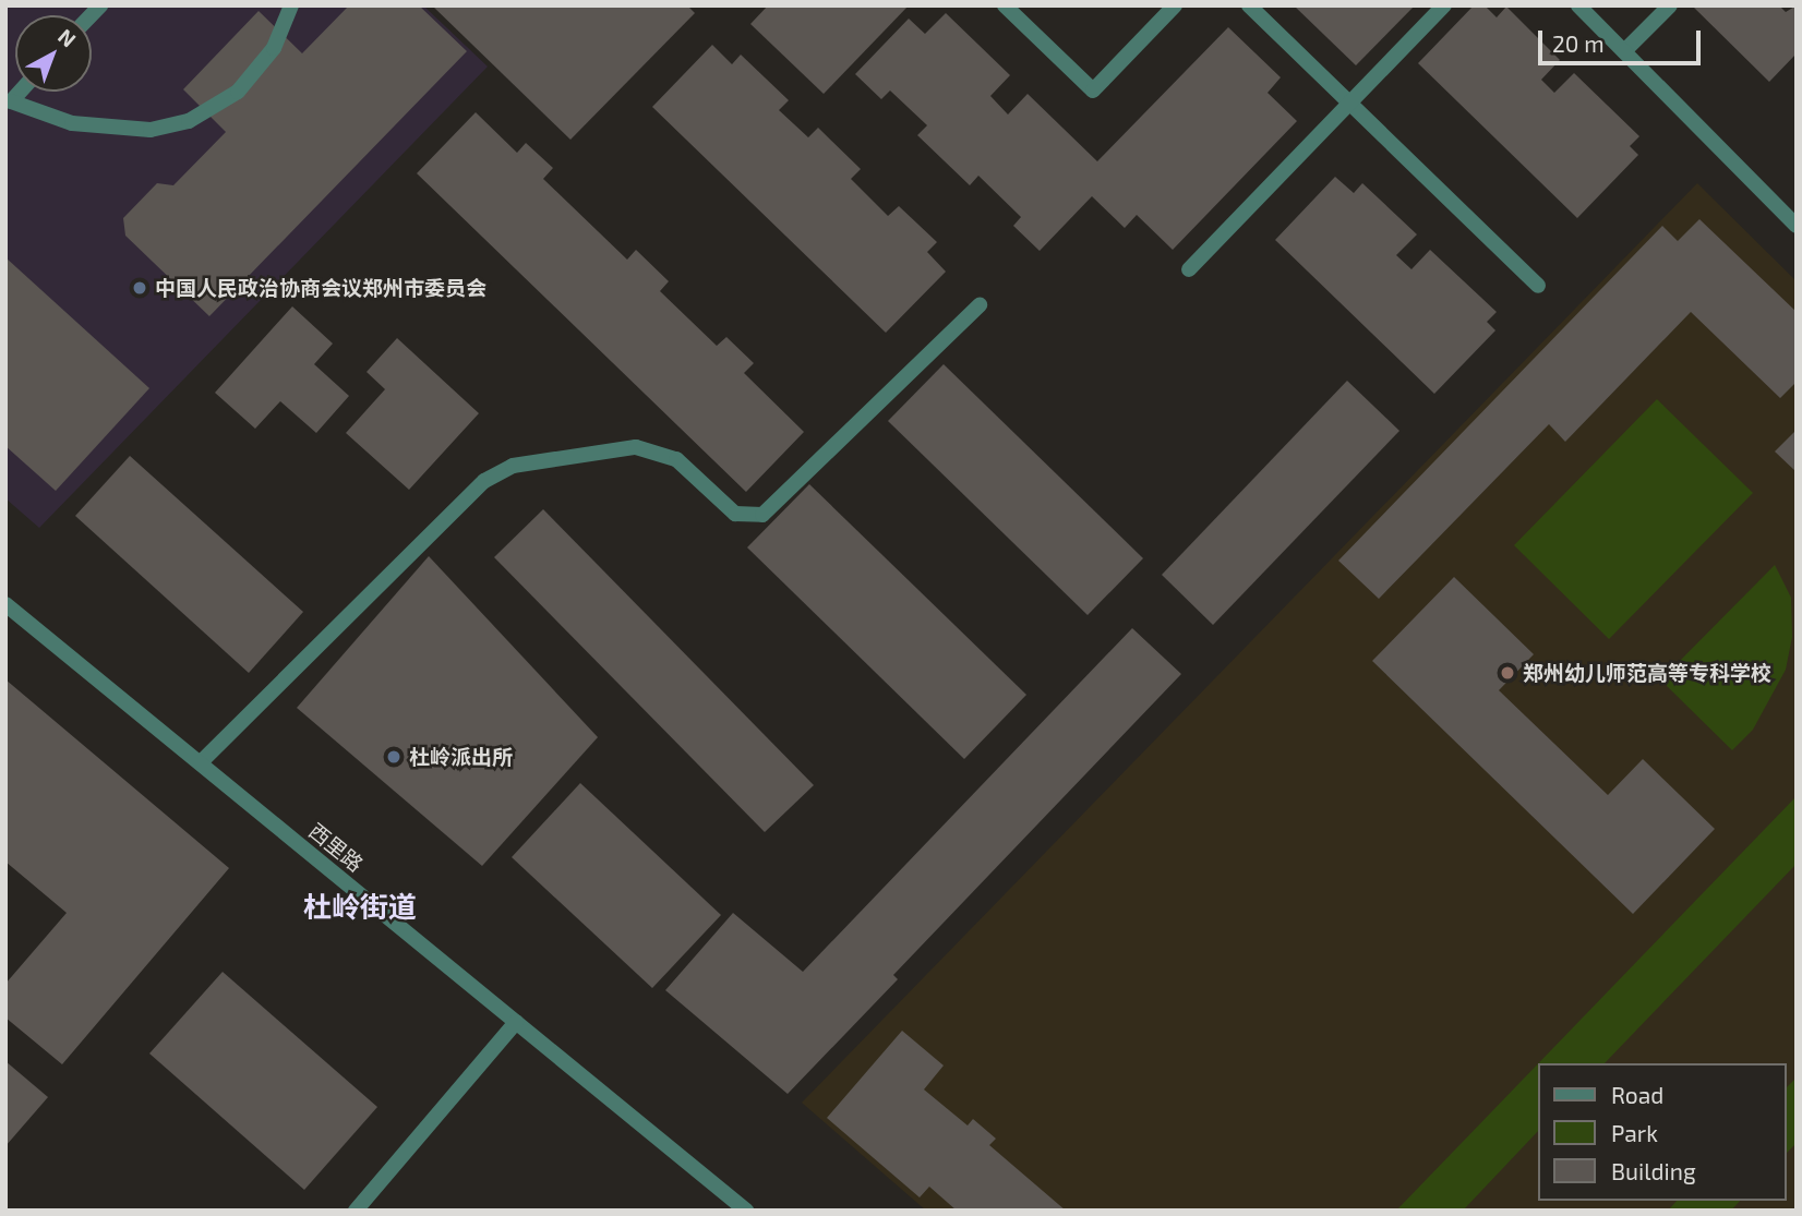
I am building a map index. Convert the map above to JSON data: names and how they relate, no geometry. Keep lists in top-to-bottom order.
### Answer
{
  "streets": {
    "street": ["西里路"]
  },
  "districts": ["杜岭街道"],
  "places": ["中国人民政治协商会议郑州市委员会", "郑州幼儿师范高等专科学校", "杜岭派出所"],
  "legend": ["Road", "Park", "Building"],
  "scale_bar": "20 m",
  "north": "top right"
}
